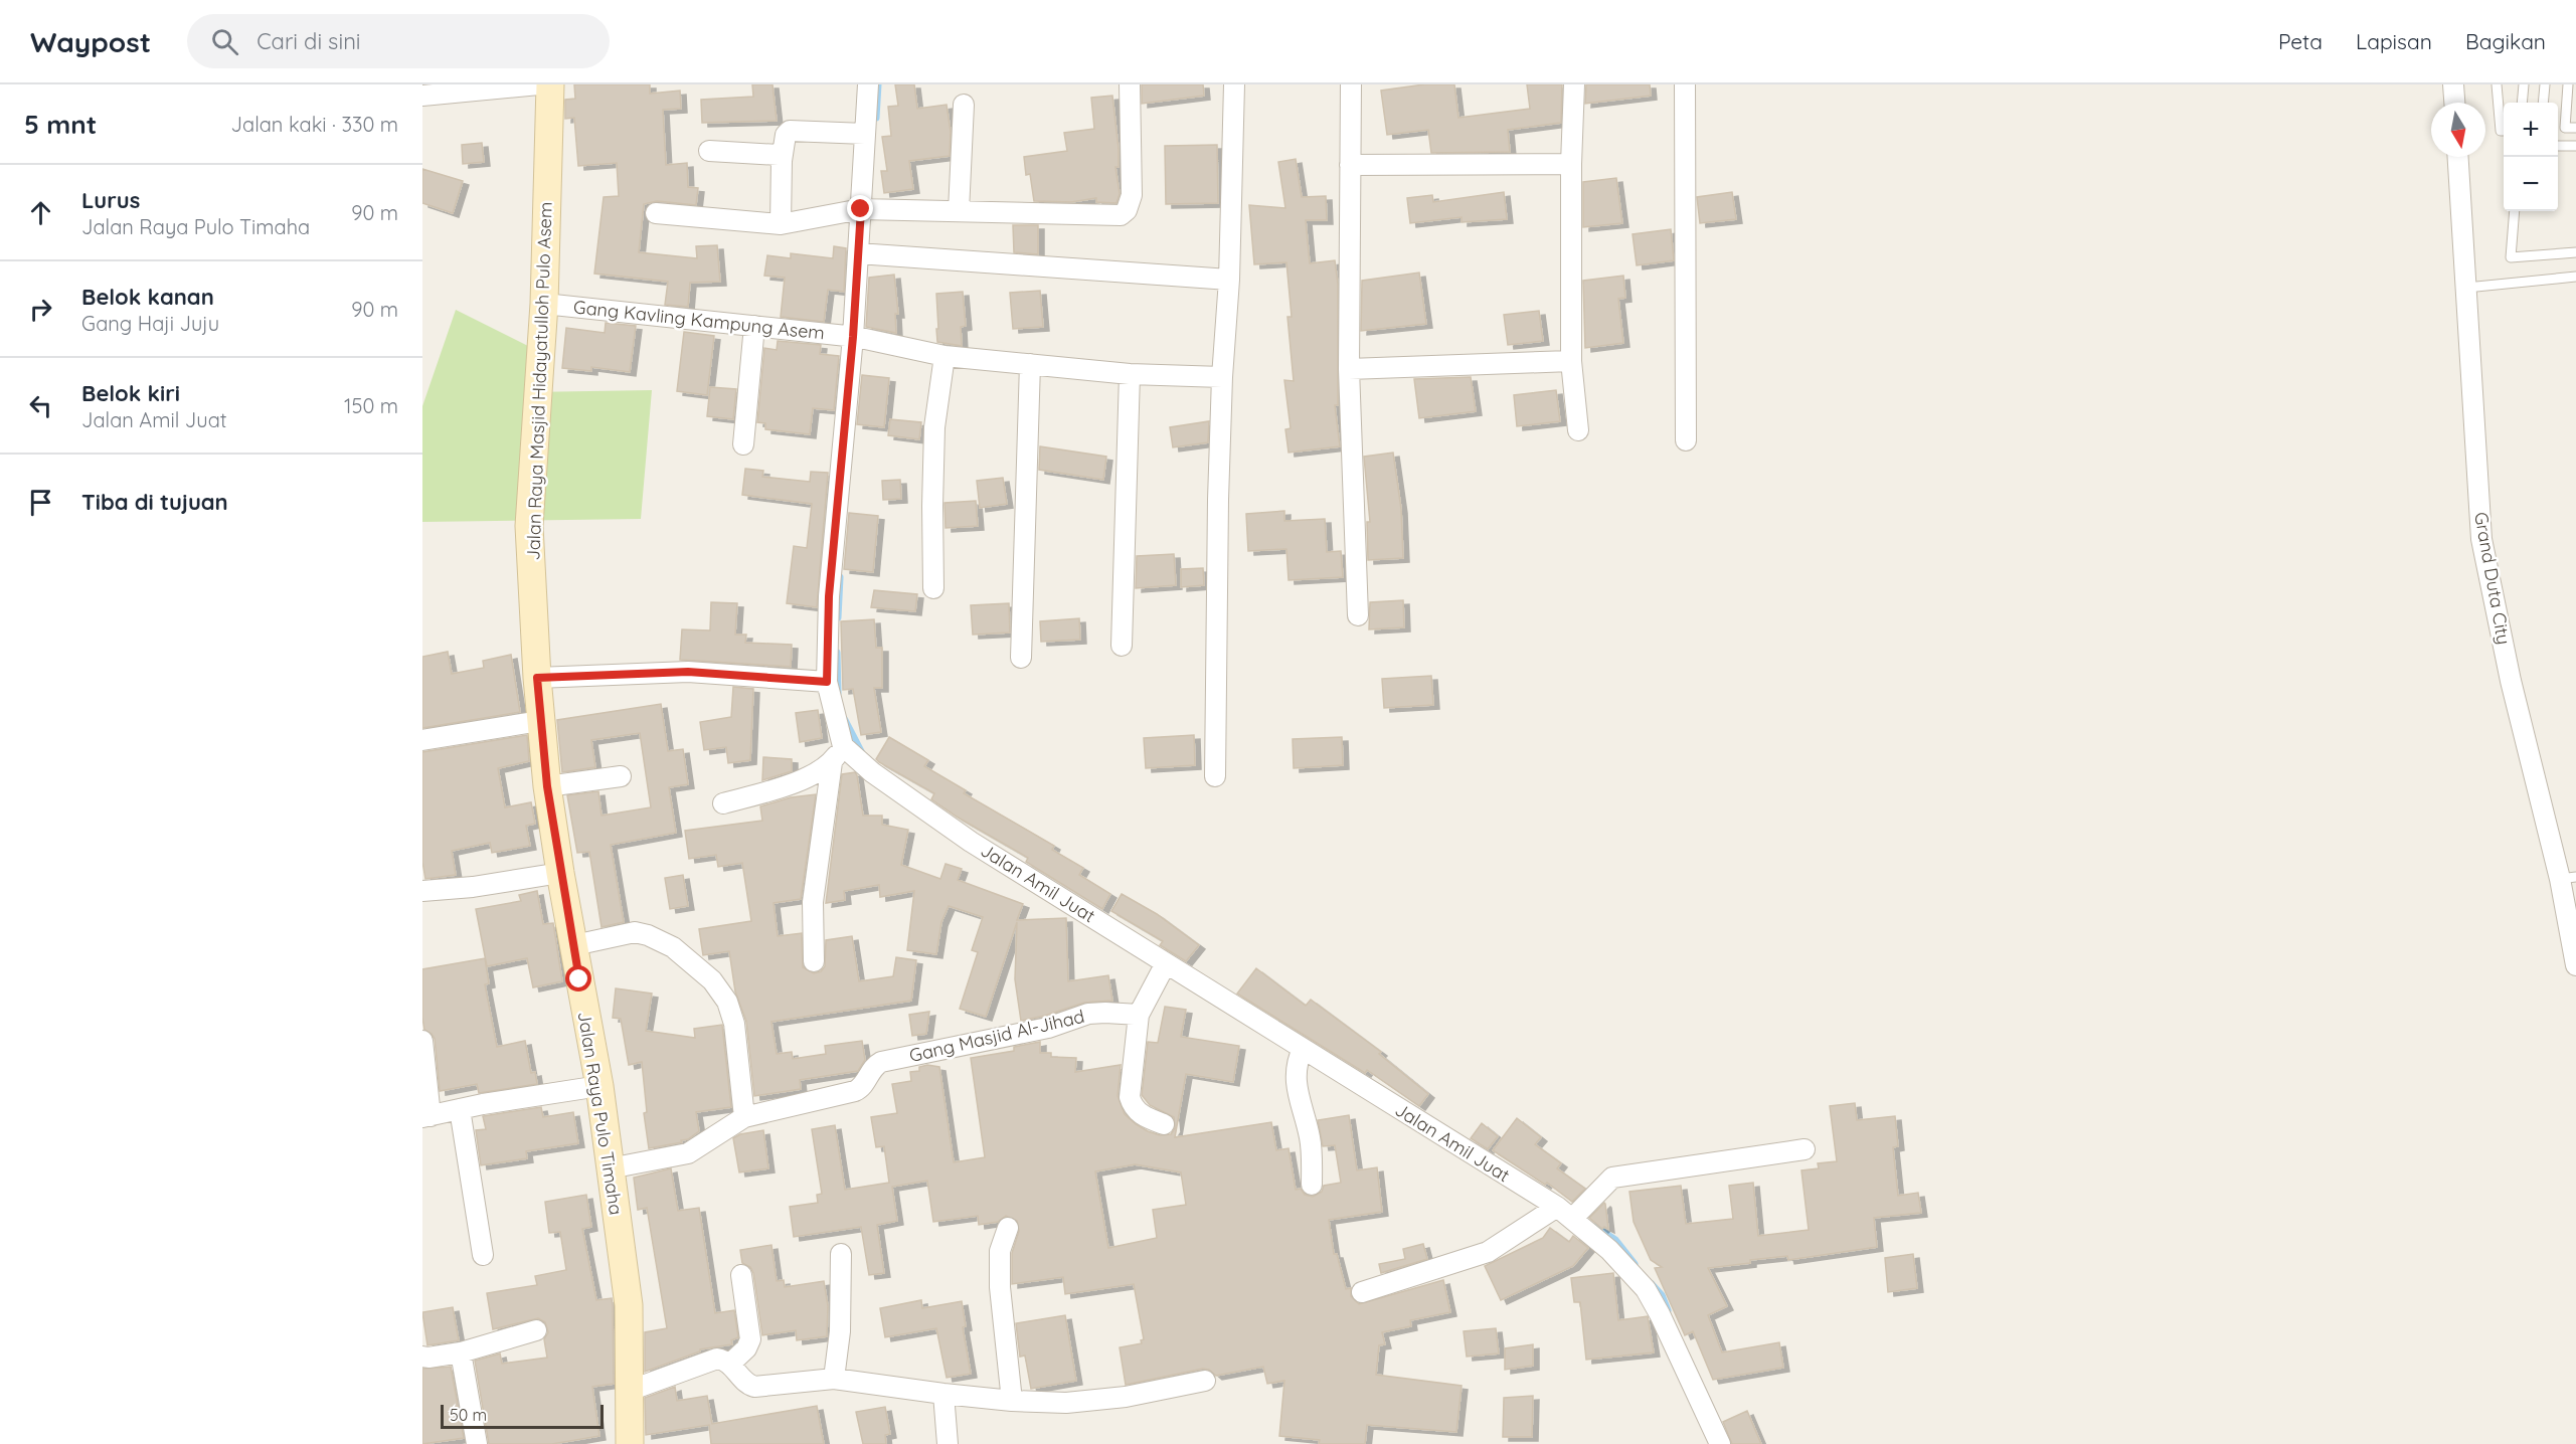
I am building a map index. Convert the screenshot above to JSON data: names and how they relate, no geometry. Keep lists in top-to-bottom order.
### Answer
{
  "streets": {
    "street": [
      "Gang Kavling Kampung Asem",
      "Jalan Raya Masjid Hidayatulloh Pulo Asem",
      "Grand Duta City",
      "Jalan Amil Juat",
      "Gang Masjid Al-Jihad",
      "Jalan Raya Pulo Timaha"
    ]
  },
  "crossings": [
    ["Gang Kavling Kampung Asem", "Jalan Raya Masjid Hidayatulloh Pulo Asem"],
    ["Jalan Raya Masjid Hidayatulloh Pulo Asem", "Jalan Raya Pulo Timaha"],
    ["Gang Masjid Al-Jihad", "Jalan Raya Pulo Timaha"]
  ],
  "scale_bar": "50 m",
  "north": "bottom",
  "page": {
    "header": "Waypost",
    "search": "Cari di sini",
    "nav": ["Peta", "Lapisan", "Bagikan"],
    "heading": ["5 mnt", "Jalan kaki · 330 m"],
    "map_buttons": ["+", "−"],
    "list": [
      ["Lurus", "Jalan Raya Pulo Timaha", "90 m"],
      ["Belok kanan", "Gang Haji Juju", "90 m"],
      ["Belok kiri", "Jalan Amil Juat", "150 m"],
      "Tiba di tujuan"
    ],
    "scale": "50 m"
  }
}
